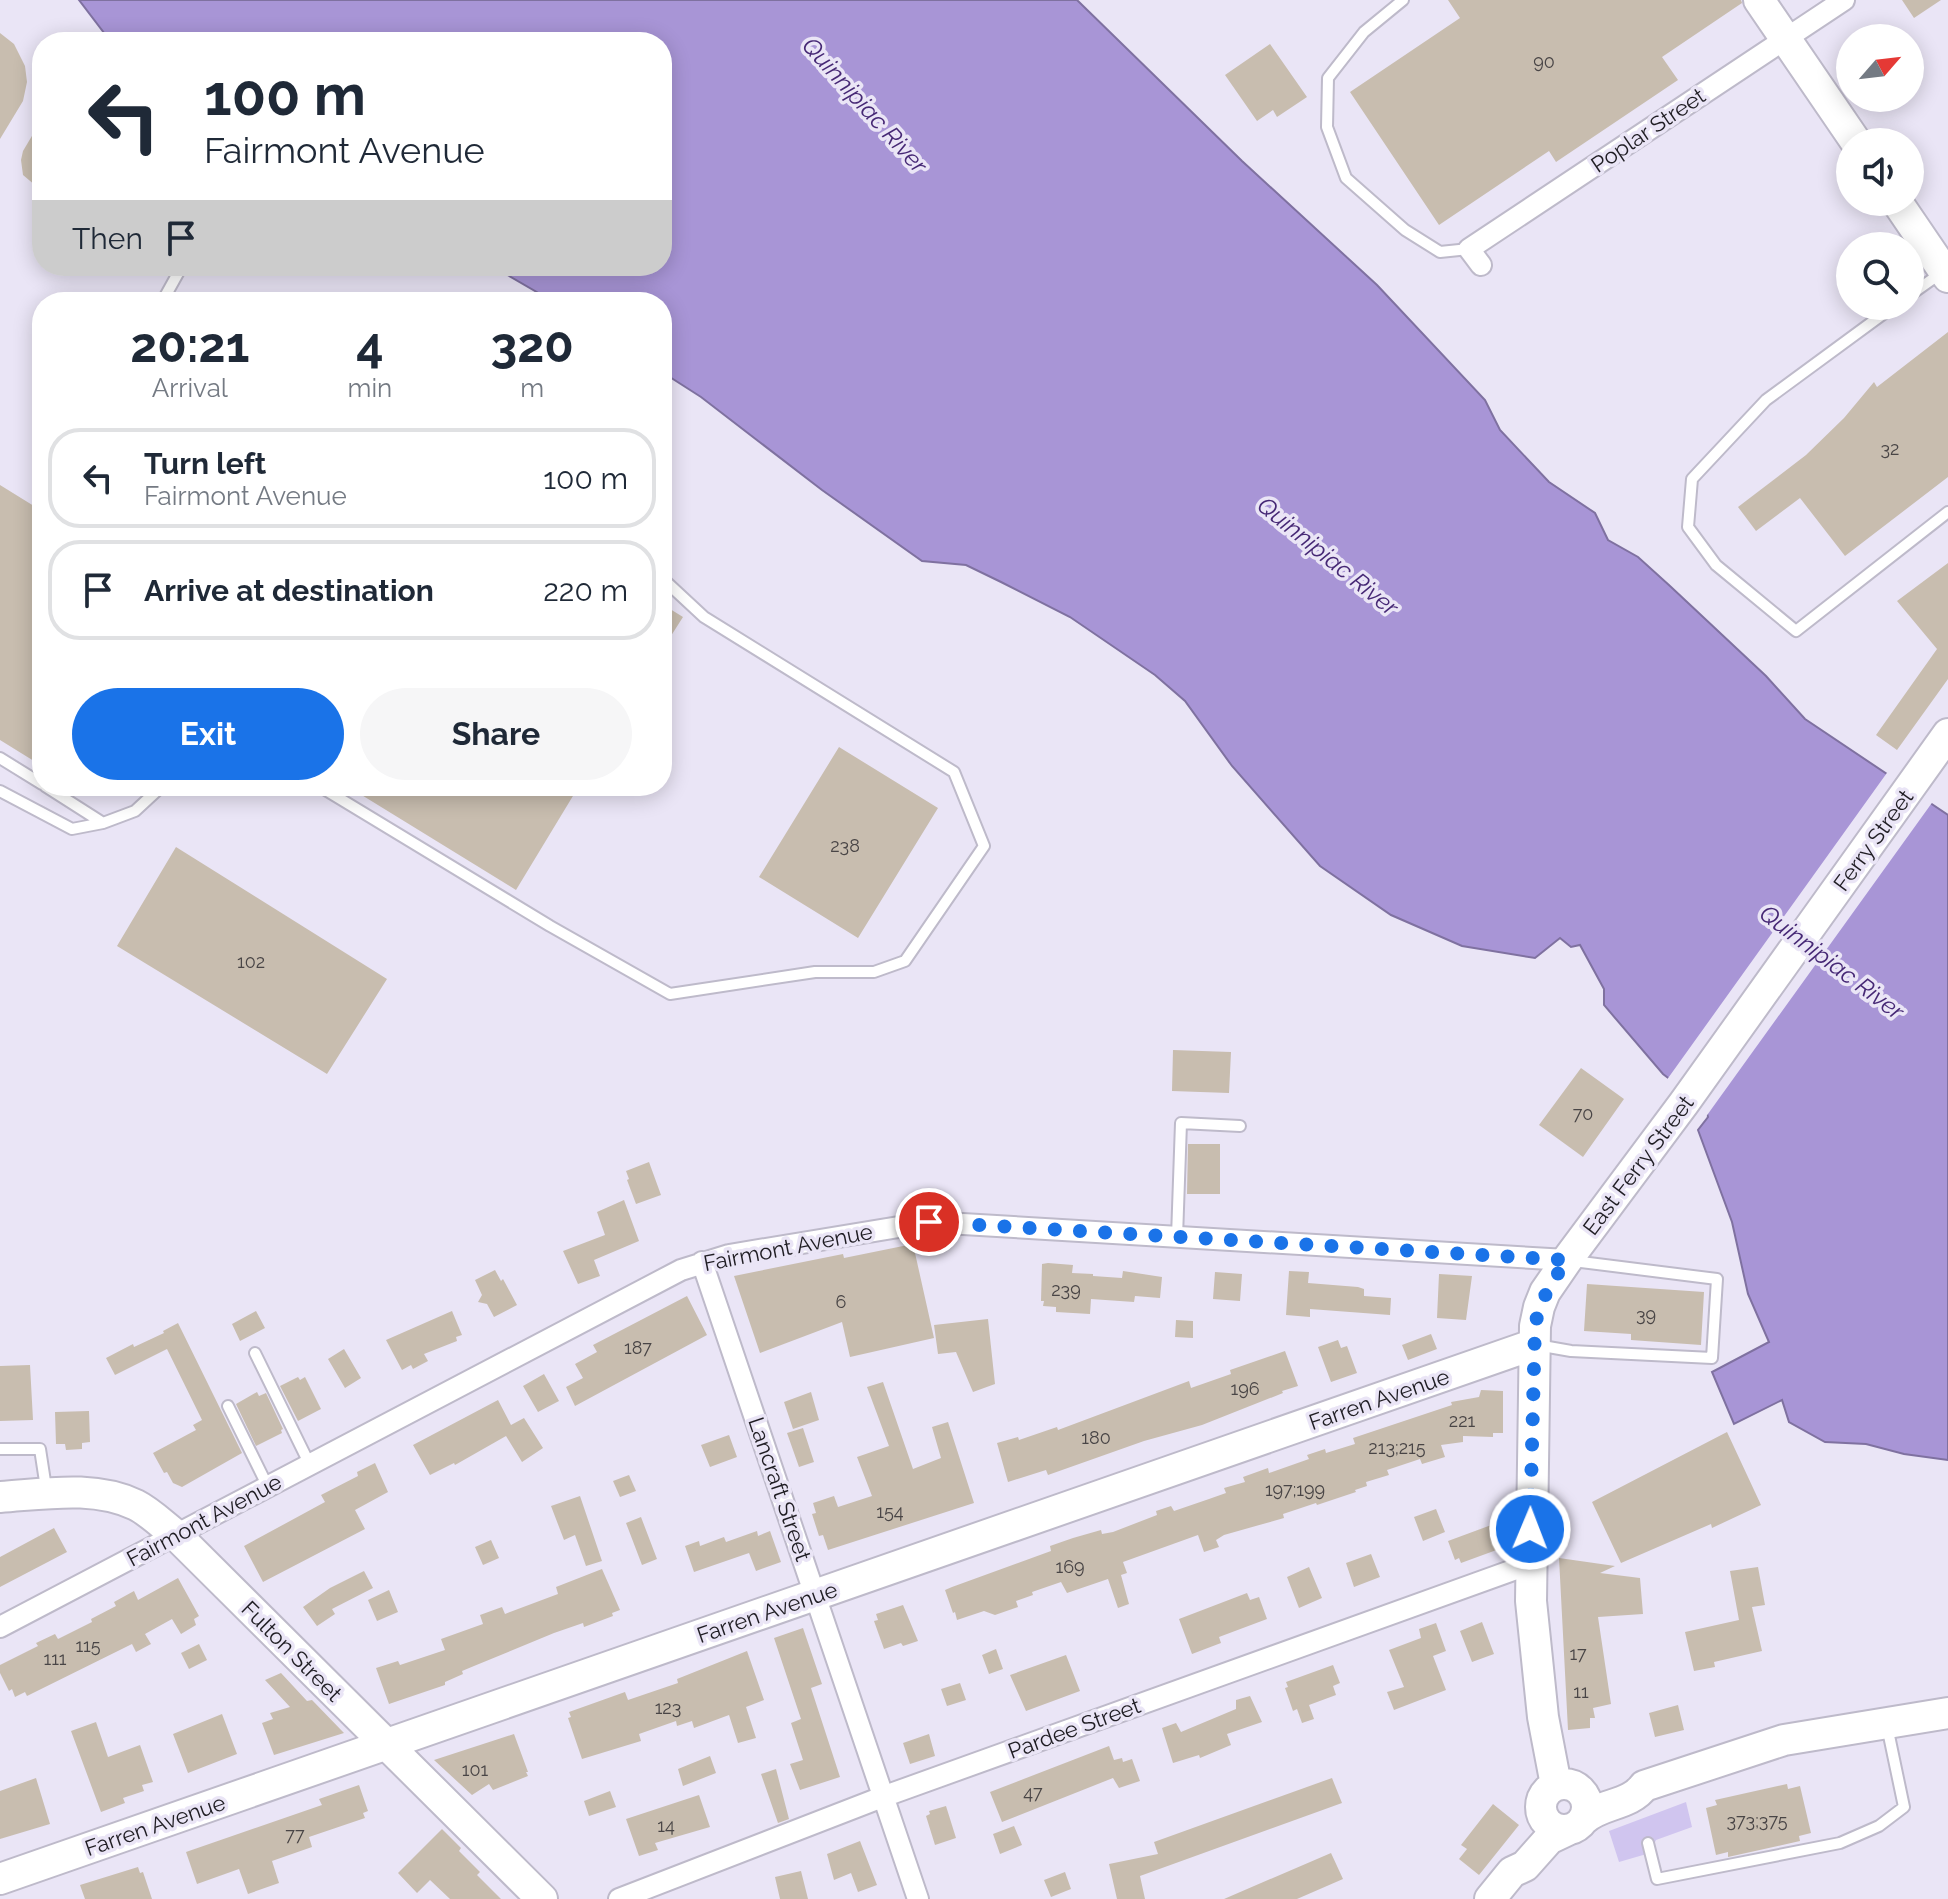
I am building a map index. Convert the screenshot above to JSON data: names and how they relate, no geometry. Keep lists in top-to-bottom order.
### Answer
{
  "streets": {
    "main road": [
      "Ferry Street",
      "East Ferry Street",
      "Farren Avenue",
      "Fulton Street"
    ],
    "street": [
      "Poplar Street",
      "Fairmont Avenue",
      "Lancraft Street",
      "Pardee Street"
    ]
  },
  "crossings": [
    ["Ferry Street", "East Ferry Street"],
    ["East Ferry Street", "Fairmont Avenue"],
    ["East Ferry Street", "Farren Avenue"],
    ["East Ferry Street", "Pardee Street"],
    ["Fairmont Avenue", "Lancraft Street"],
    ["Fairmont Avenue", "Fulton Street"],
    ["Farren Avenue", "Lancraft Street"],
    ["Farren Avenue", "Fulton Street"],
    ["Lancraft Street", "Pardee Street"]
  ],
  "water": ["Quinnipiac River"],
  "house_numbers": [
    "90",
    "32",
    "238",
    "102",
    "70",
    "239",
    "6",
    "39",
    "187",
    "196",
    "221",
    "180",
    "213;215",
    "197;199",
    "154",
    "169",
    "115",
    "17",
    "111",
    "11",
    "123",
    "101",
    "47",
    "373;375",
    "14",
    "77"
  ],
  "north": "top right",
  "page": {
    "turn": ["100 m", "Fairmont Avenue"],
    "then": "Then",
    "eta": [
      "20:21",
      "Arrival",
      "4",
      "min",
      "320",
      "m"
    ],
    "list": [
      {
        "name": "Turn left",
        "note": "Fairmont Avenue",
        "value": "100 m"
      },
      {
        "name": "Arrive at destination",
        "value": "220 m"
      }
    ],
    "buttons": ["Exit", "Share"]
  }
}
